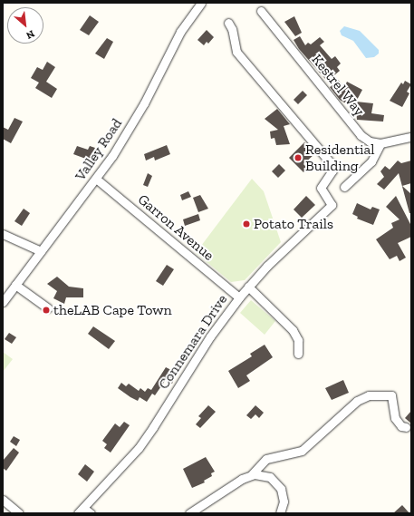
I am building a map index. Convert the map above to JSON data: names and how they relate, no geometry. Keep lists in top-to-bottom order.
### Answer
{
  "streets": {
    "street": [
      "Kestrel Way",
      "Valley Road",
      "Garron Avenue",
      "Connemara Drive"
    ]
  },
  "crossings": [
    ["Valley Road", "Garron Avenue"],
    ["Garron Avenue", "Connemara Drive"]
  ],
  "places": ["Residential Building", "Potato Trails", "theLAB Cape Town"],
  "north": "bottom right"
}
